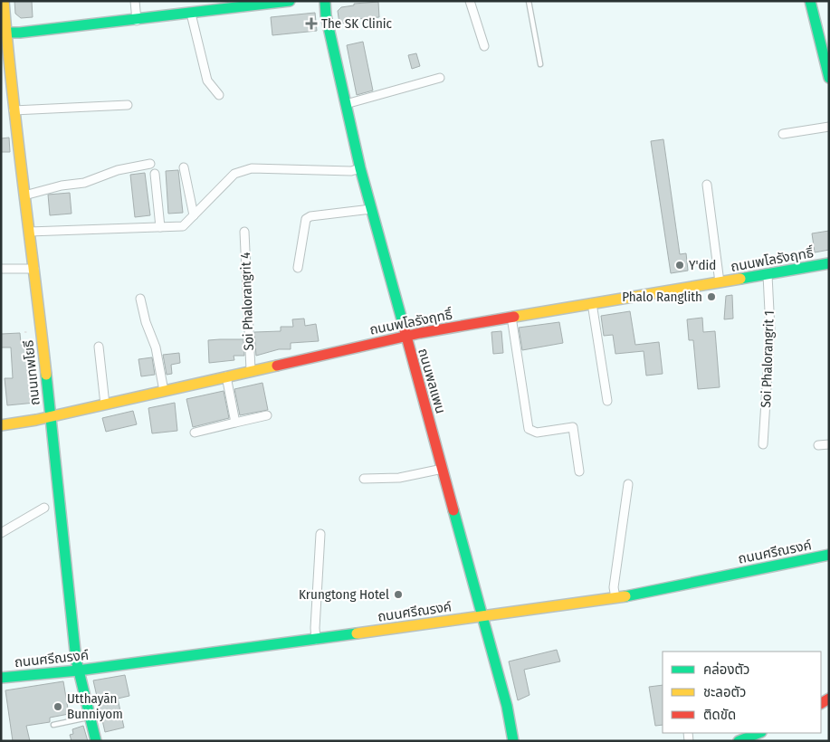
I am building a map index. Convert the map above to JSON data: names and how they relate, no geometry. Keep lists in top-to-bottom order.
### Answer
{
  "streets": {
    "street": [
      "ถนนพโลรังฤทธิ์",
      "Soi Phalorangrit 4",
      "Soi Phalorangrit 1",
      "ถนนเทพโยธี",
      "ถนนพลแพน",
      "ถนนศรีณรงค์"
    ]
  },
  "crossings": [
    ["ถนนพโลรังฤทธิ์", "Soi Phalorangrit 4"],
    ["ถนนพโลรังฤทธิ์", "Soi Phalorangrit 1"],
    ["ถนนพโลรังฤทธิ์", "ถนนเทพโยธี"],
    ["ถนนพโลรังฤทธิ์", "ถนนพลแพน"],
    ["ถนนเทพโยธี", "ถนนศรีณรงค์"],
    ["ถนนพลแพน", "ถนนศรีณรงค์"]
  ],
  "places": {
    "health": ["The SK Clinic"],
    "other": [
      "Y'did",
      "Phalo Ranglith",
      "Krungtong Hotel",
      "Utthayān Bunniyom"
    ]
  },
  "legend": ["คล่องตัว", "ชะลอตัว", "ติดขัด"]
}
